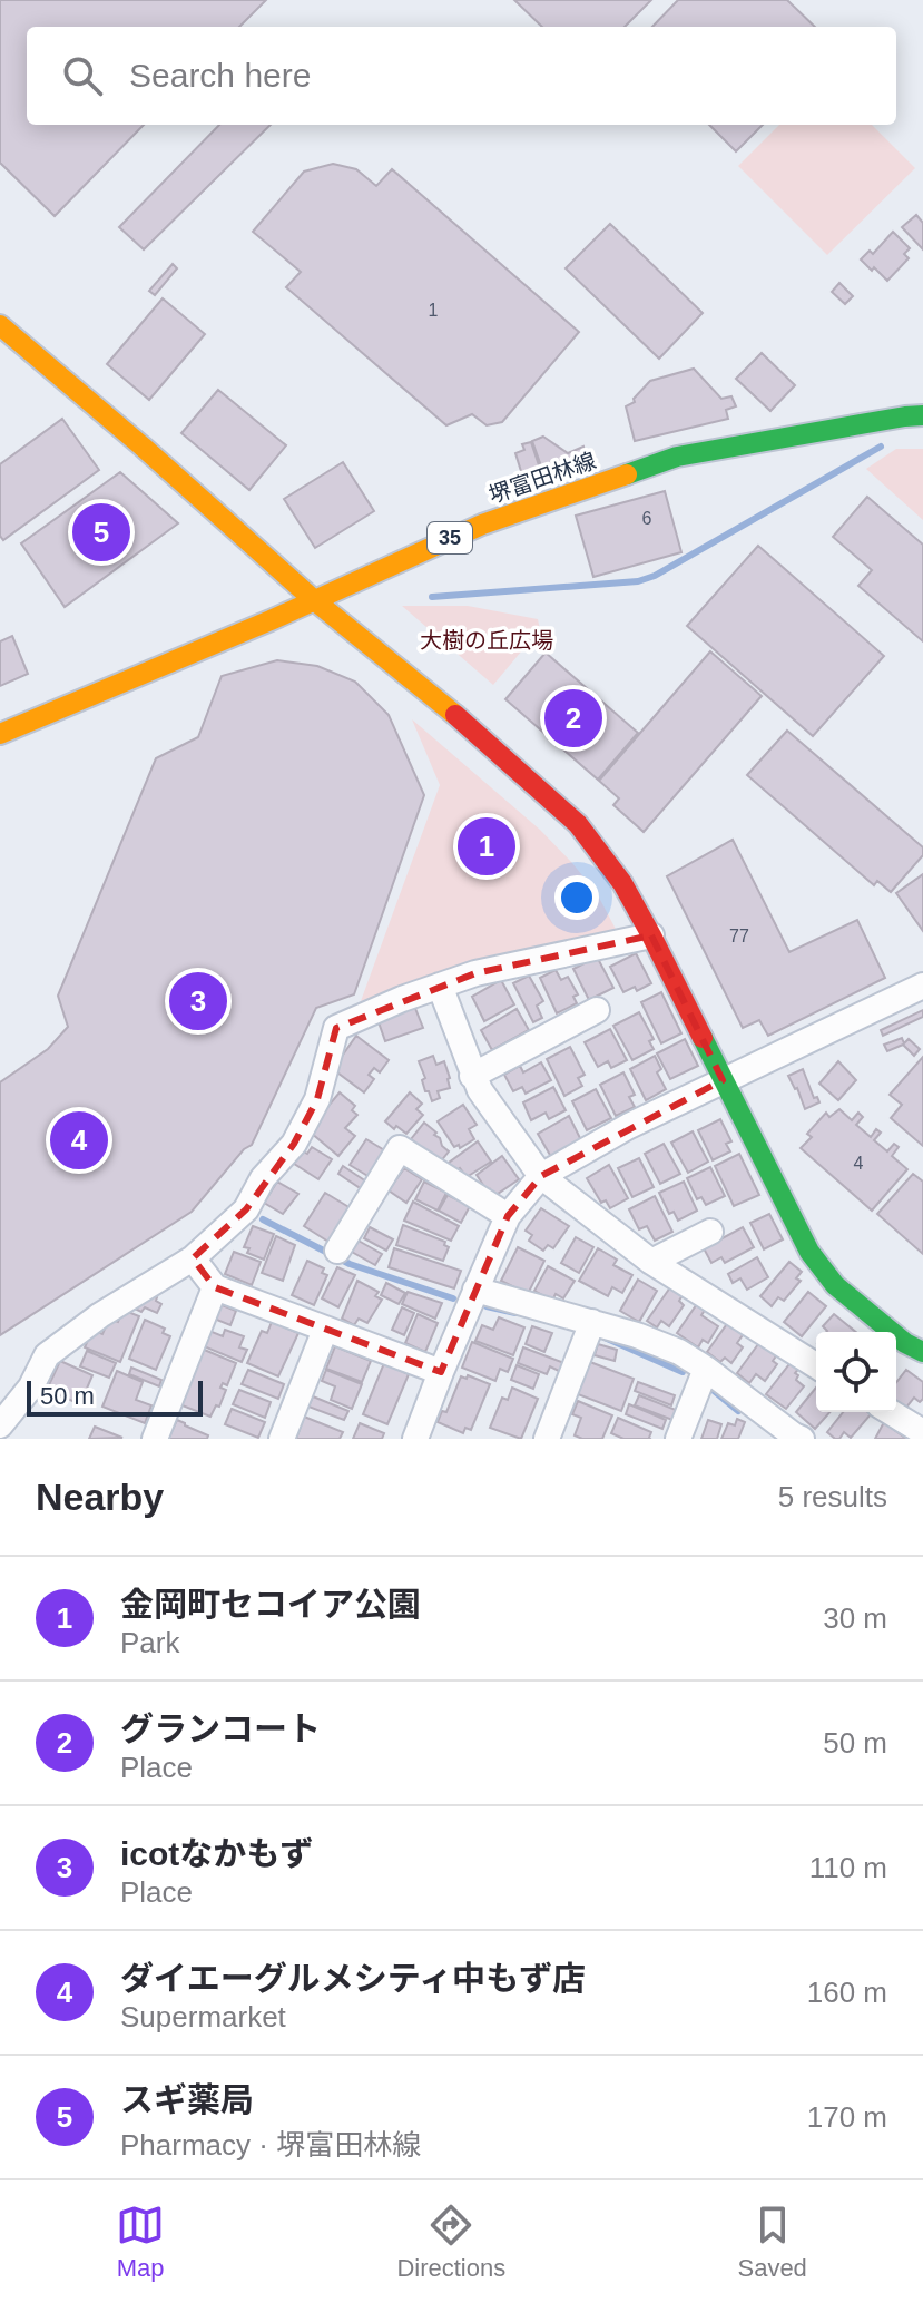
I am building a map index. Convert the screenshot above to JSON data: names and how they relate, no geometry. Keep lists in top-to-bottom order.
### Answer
{
  "streets": {
    "street": ["堺富田林線", "35"]
  },
  "parks": ["大樹の丘広場"],
  "house_numbers": [
    "1",
    "6",
    "77",
    "4"
  ],
  "scale_bar": "50 m",
  "page": {
    "search": "Search here",
    "pins": [
      "5",
      "2",
      "1",
      "3",
      "4"
    ],
    "scale": "50 m",
    "heading": ["Nearby", "5 results"],
    "list": [
      {
        "mark": "1",
        "name": "金岡町セコイア公園",
        "note": "Park",
        "value": "30 m"
      },
      {
        "mark": "2",
        "name": "グランコート",
        "note": "Place",
        "value": "50 m"
      },
      {
        "mark": "3",
        "name": "icotなかもず",
        "note": "Place",
        "value": "110 m"
      },
      {
        "mark": "4",
        "name": "ダイエーグルメシティ中もず店",
        "note": "Supermarket",
        "value": "160 m"
      },
      {
        "mark": "5",
        "name": "スギ薬局",
        "note": "Pharmacy · 堺富田林線",
        "value": "170 m"
      }
    ],
    "nav": ["Map", "Directions", "Saved"]
  }
}
